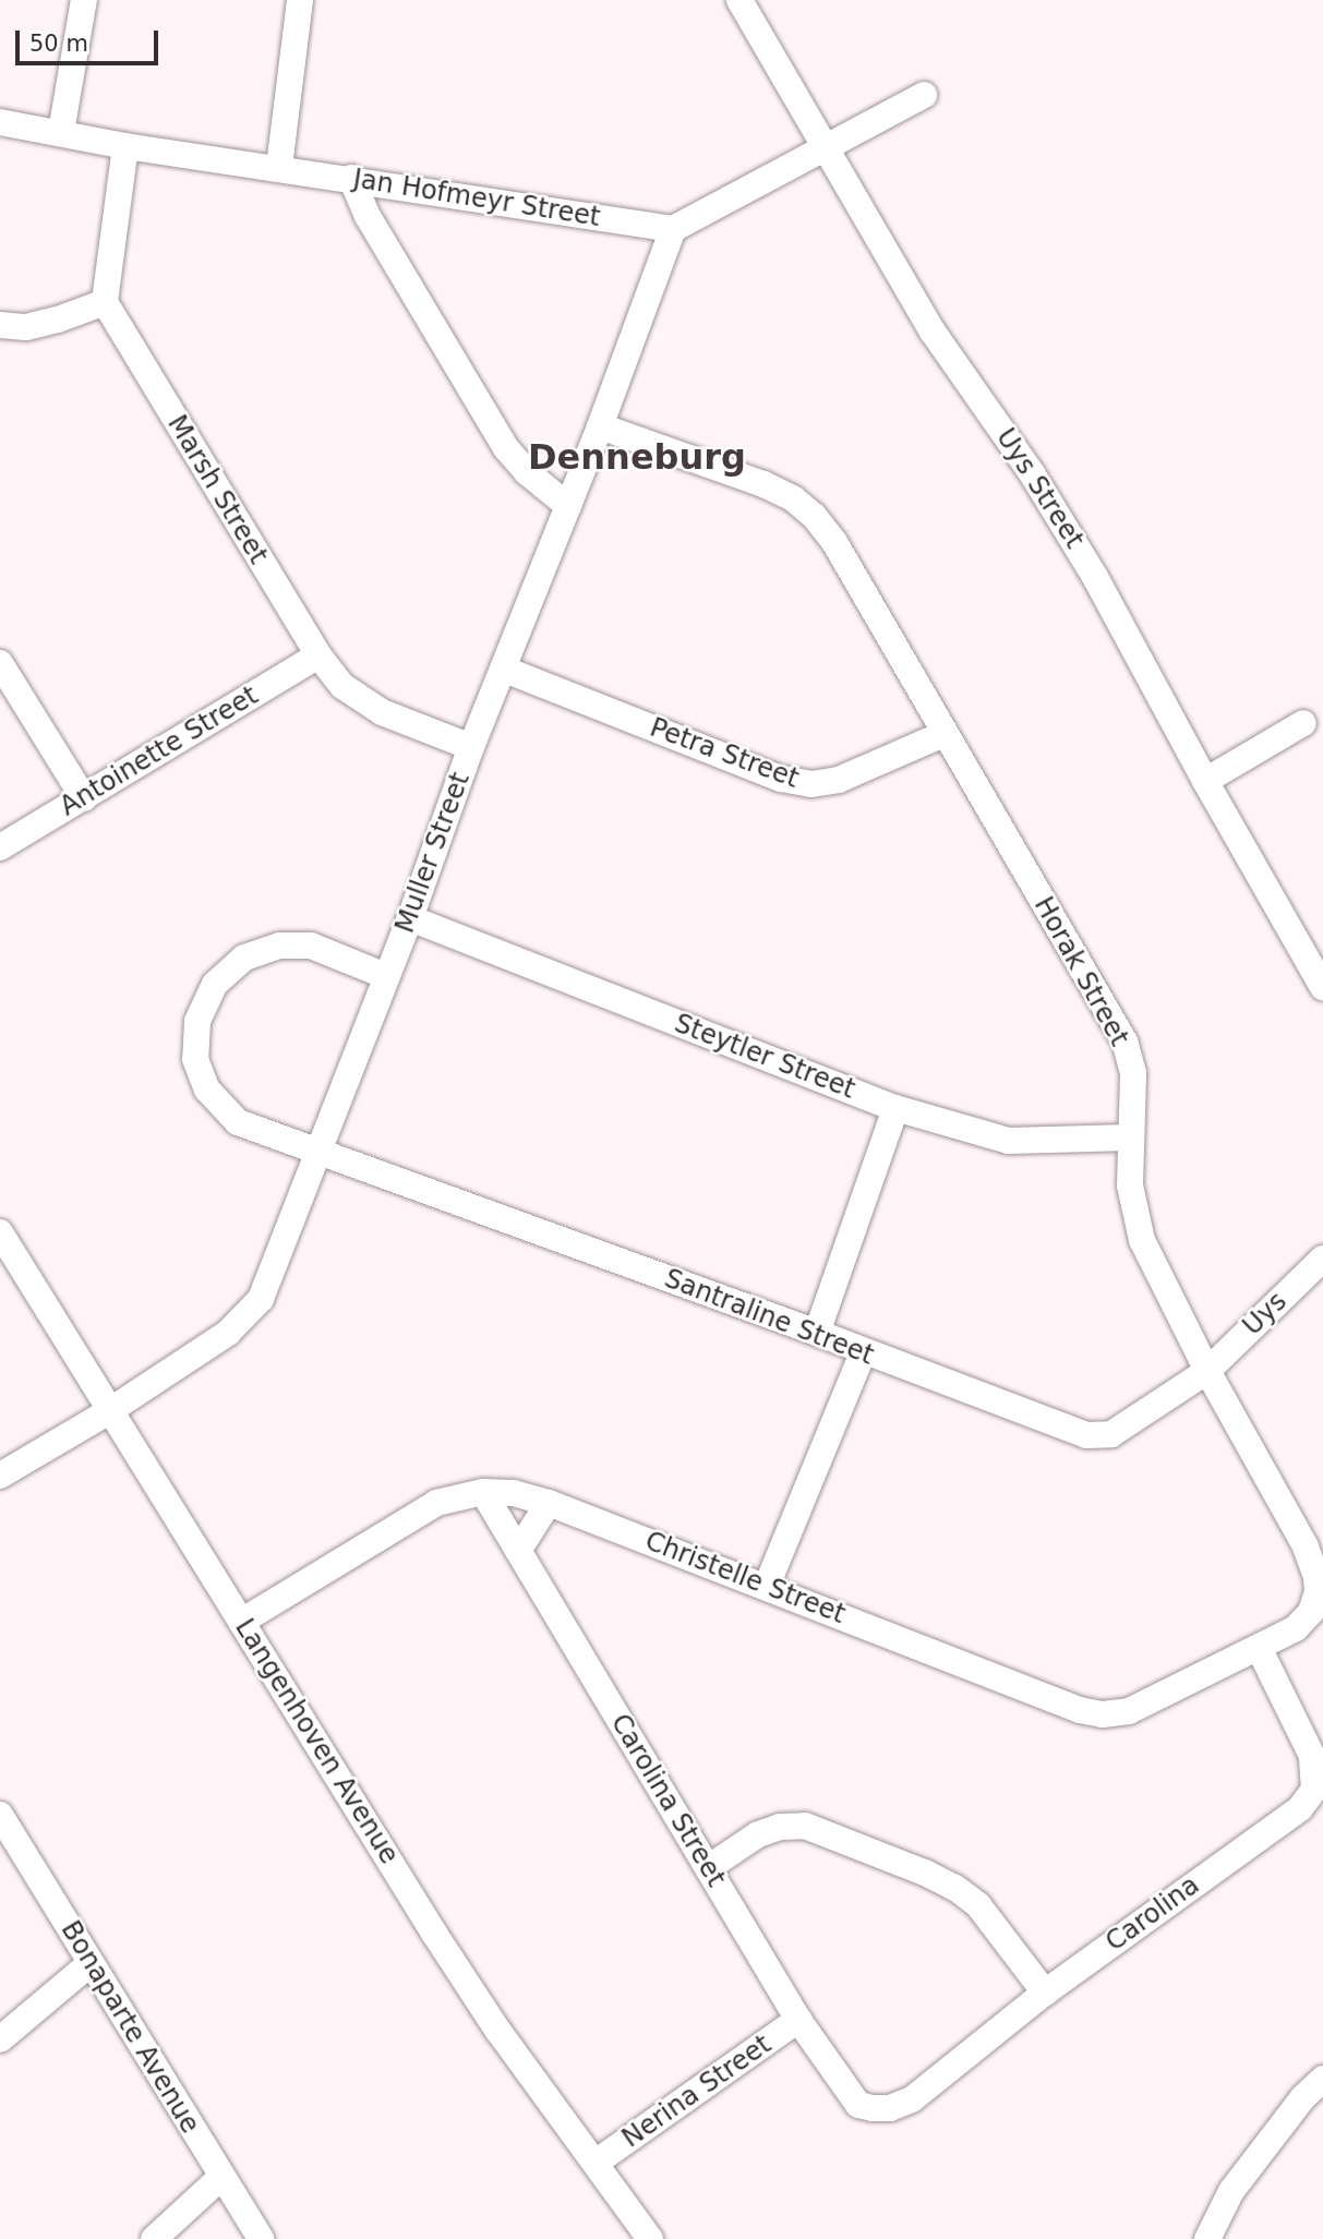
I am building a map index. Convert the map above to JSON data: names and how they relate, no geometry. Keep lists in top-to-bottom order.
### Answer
{
  "streets": {
    "street": [
      "Jan Hofmeyr Street",
      "Uys Street",
      "Marsh Street",
      "Antoinette Street",
      "Petra Street",
      "Muller Street",
      "Horak Street",
      "Steytler Street",
      "Uys",
      "Santraline Street",
      "Christelle Street",
      "Langenhoven Avenue",
      "Carolina Street",
      "Carolina",
      "Bonaparte Avenue",
      "Nerina Street"
    ]
  },
  "crossings": [
    ["Jan Hofmeyr Street", "Muller Street"],
    ["Marsh Street", "Antoinette Street"],
    ["Marsh Street", "Muller Street"],
    ["Petra Street", "Muller Street"],
    ["Petra Street", "Horak Street"],
    ["Muller Street", "Horak Street"],
    ["Muller Street", "Steytler Street"],
    ["Muller Street", "Santraline Street"],
    ["Muller Street", "Langenhoven Avenue"],
    ["Horak Street", "Steytler Street"],
    ["Horak Street", "Uys"],
    ["Horak Street", "Santraline Street"],
    ["Horak Street", "Christelle Street"],
    ["Horak Street", "Carolina"],
    ["Uys", "Santraline Street"],
    ["Christelle Street", "Langenhoven Avenue"],
    ["Christelle Street", "Carolina Street"],
    ["Christelle Street", "Carolina"],
    ["Langenhoven Avenue", "Nerina Street"],
    ["Carolina Street", "Carolina"],
    ["Carolina Street", "Nerina Street"]
  ],
  "districts": ["Denneburg"],
  "scale_bar": "50 m"
}
